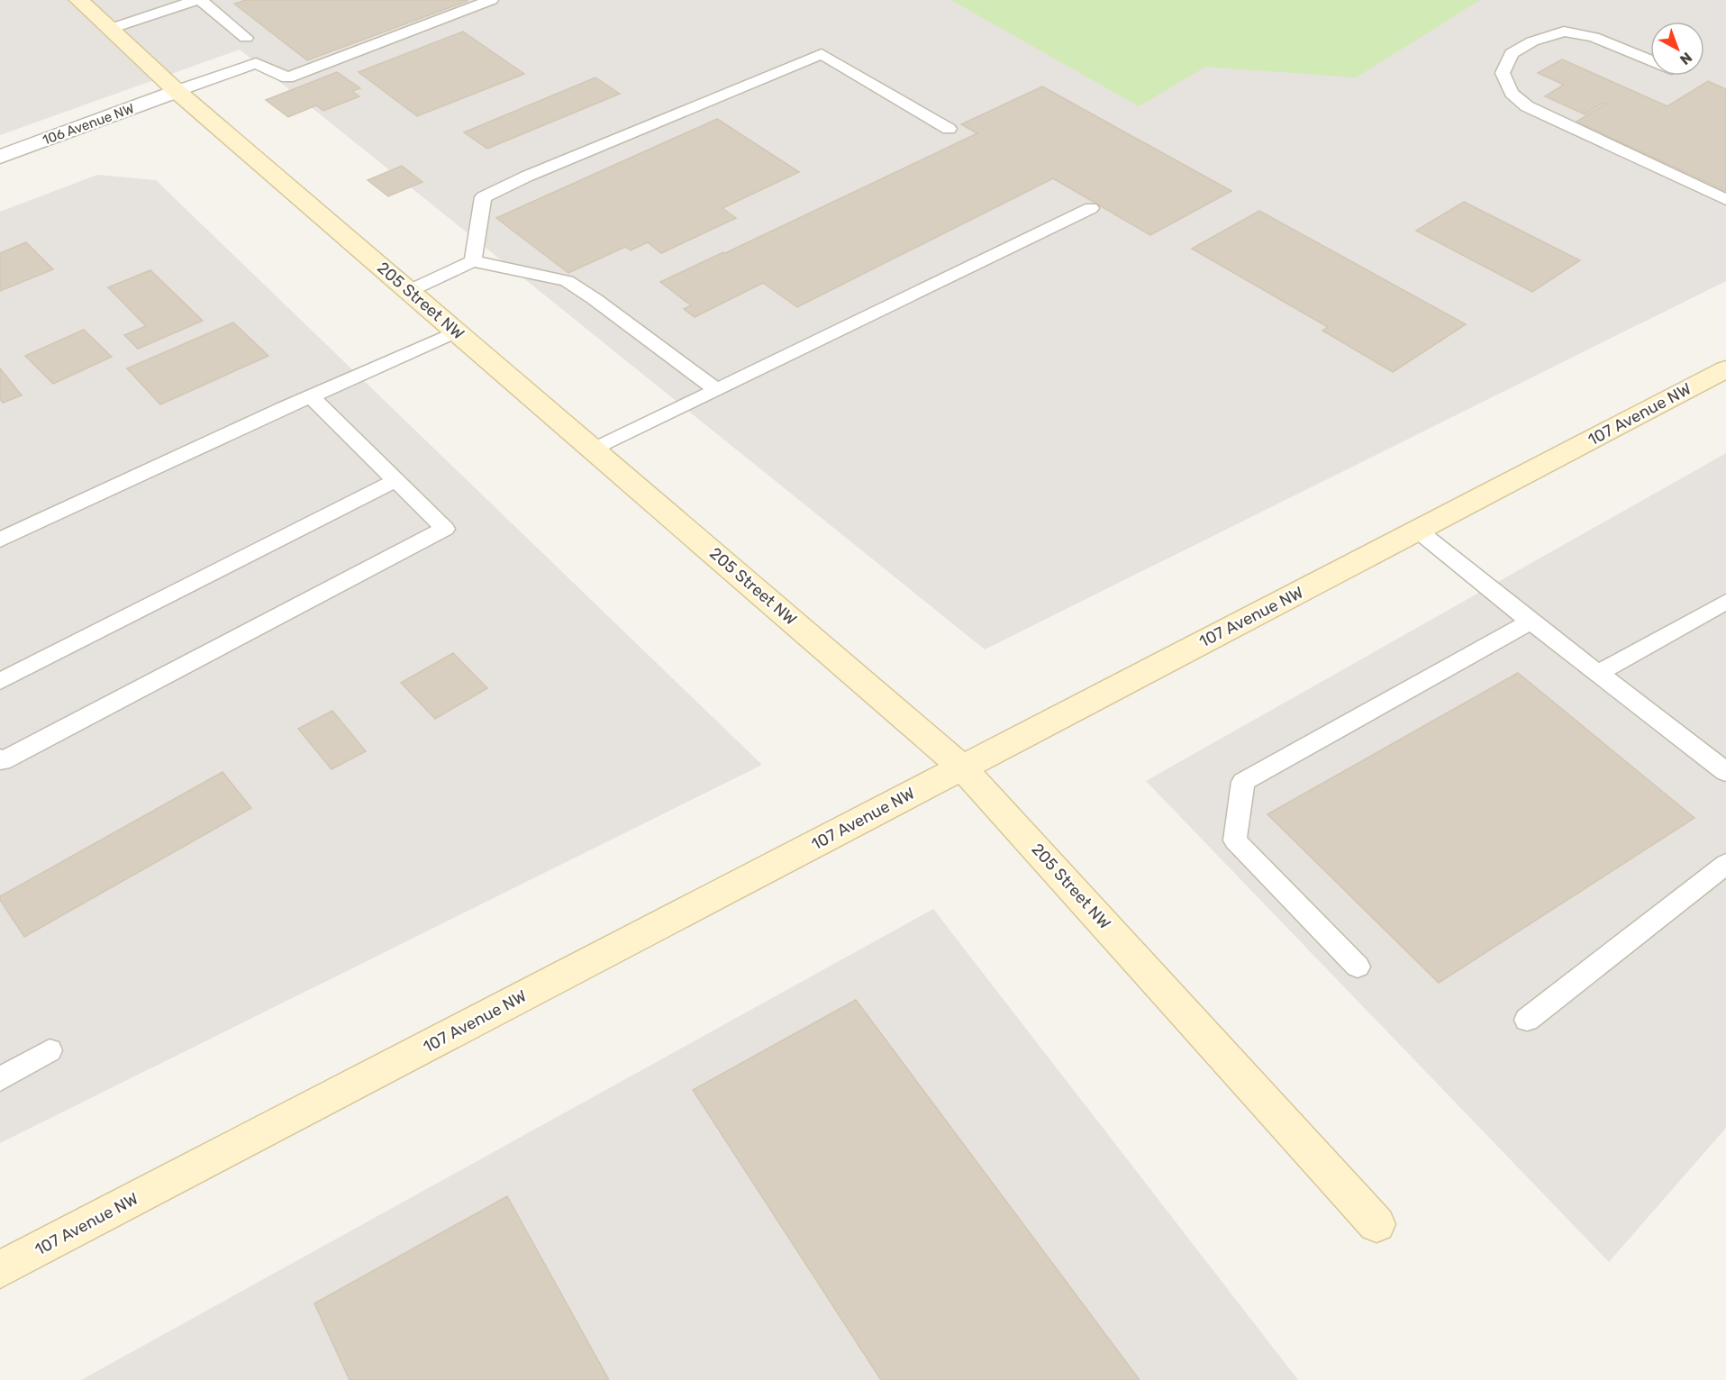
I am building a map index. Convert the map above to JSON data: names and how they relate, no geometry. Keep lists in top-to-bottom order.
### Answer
{
  "streets": {
    "street": ["106 Avenue NW", "205 Street NW", "107 Avenue NW"]
  },
  "crossings": [
    ["106 Avenue NW", "205 Street NW"],
    ["205 Street NW", "107 Avenue NW"]
  ],
  "north": "bottom right"
}
